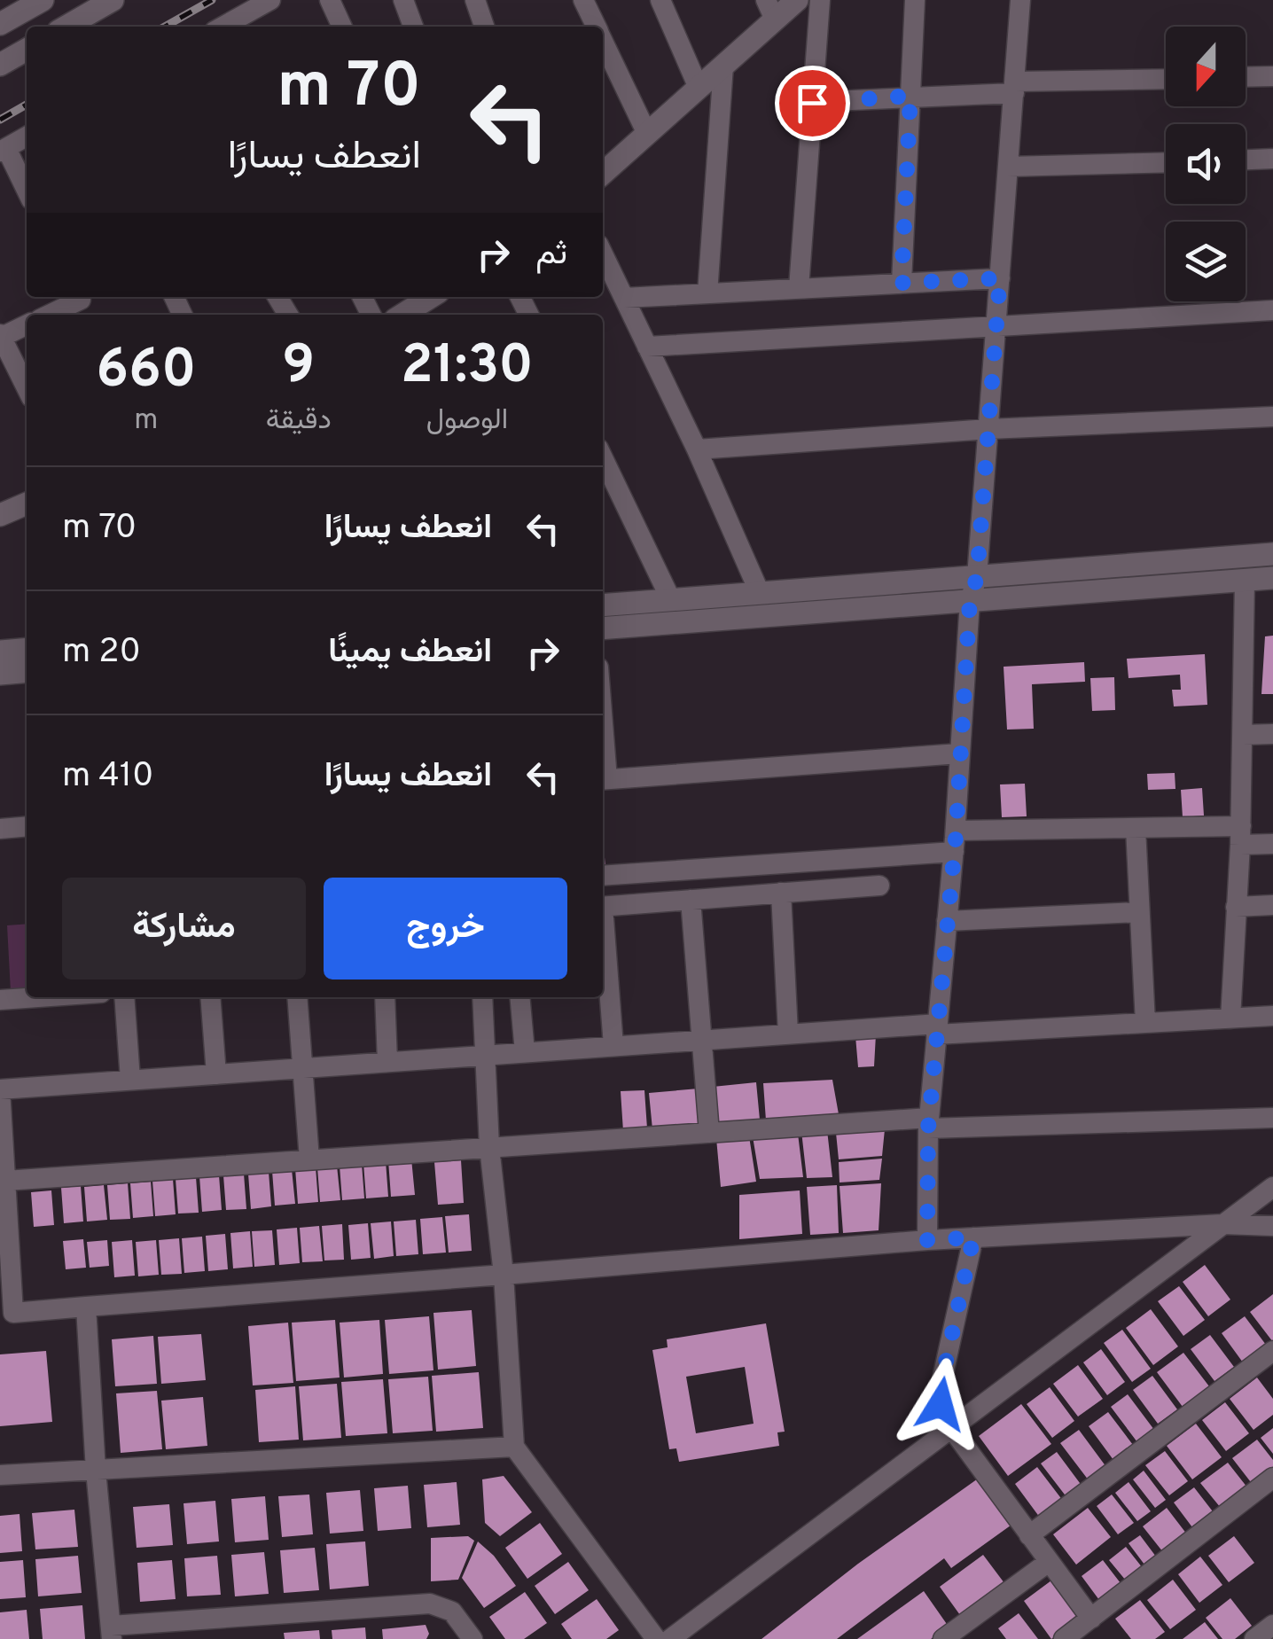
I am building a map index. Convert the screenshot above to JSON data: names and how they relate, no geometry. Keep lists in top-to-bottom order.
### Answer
{
  "north": "bottom",
  "page": {
    "turn": ["70 m", "انعطف يسارًا"],
    "then": "ثم",
    "eta": [
      "21:30",
      "الوصول",
      "9",
      "دقيقة",
      "660",
      "m"
    ],
    "list": [
      {
        "name": "انعطف يسارًا",
        "value": "70 m"
      },
      {
        "name": "انعطف يمينًا",
        "value": "20 m"
      },
      {
        "name": "انعطف يسارًا",
        "value": "410 m"
      }
    ],
    "buttons": ["خروج", "مشاركة"]
  }
}
